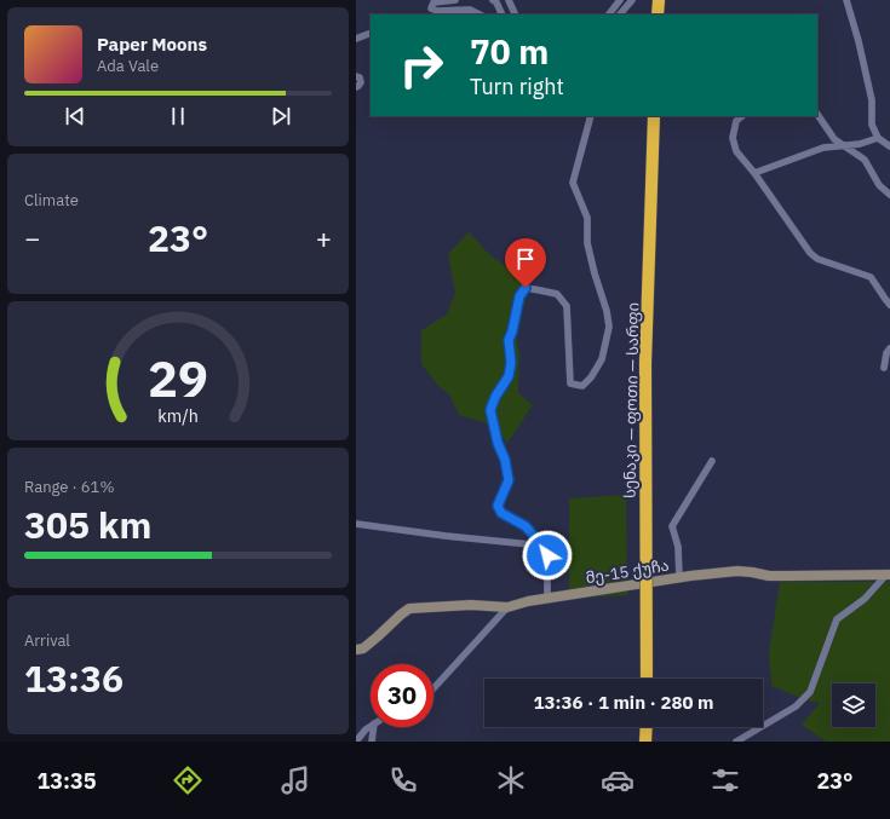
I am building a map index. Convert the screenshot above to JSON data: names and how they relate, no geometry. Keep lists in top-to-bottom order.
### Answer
{
  "streets": {
    "highway": ["სენაკი — ფოთი — სარფი"],
    "street": ["მე-15 ქუჩა"]
  },
  "page": {
    "turn": ["70 m", "Turn right"],
    "song": ["Paper Moons", "Ada Vale"],
    "tile": [
      "Climate",
      ["Range · 61%", "305 km"],
      ["Arrival", "13:36"]
    ],
    "heat": ["−", "23°", "+"],
    "limit": "30",
    "trip": "13:36 · 1 min · 280 m",
    "tabs": ["13:35", "23°"],
    "gauge": ["29", "km/h"]
  }
}
